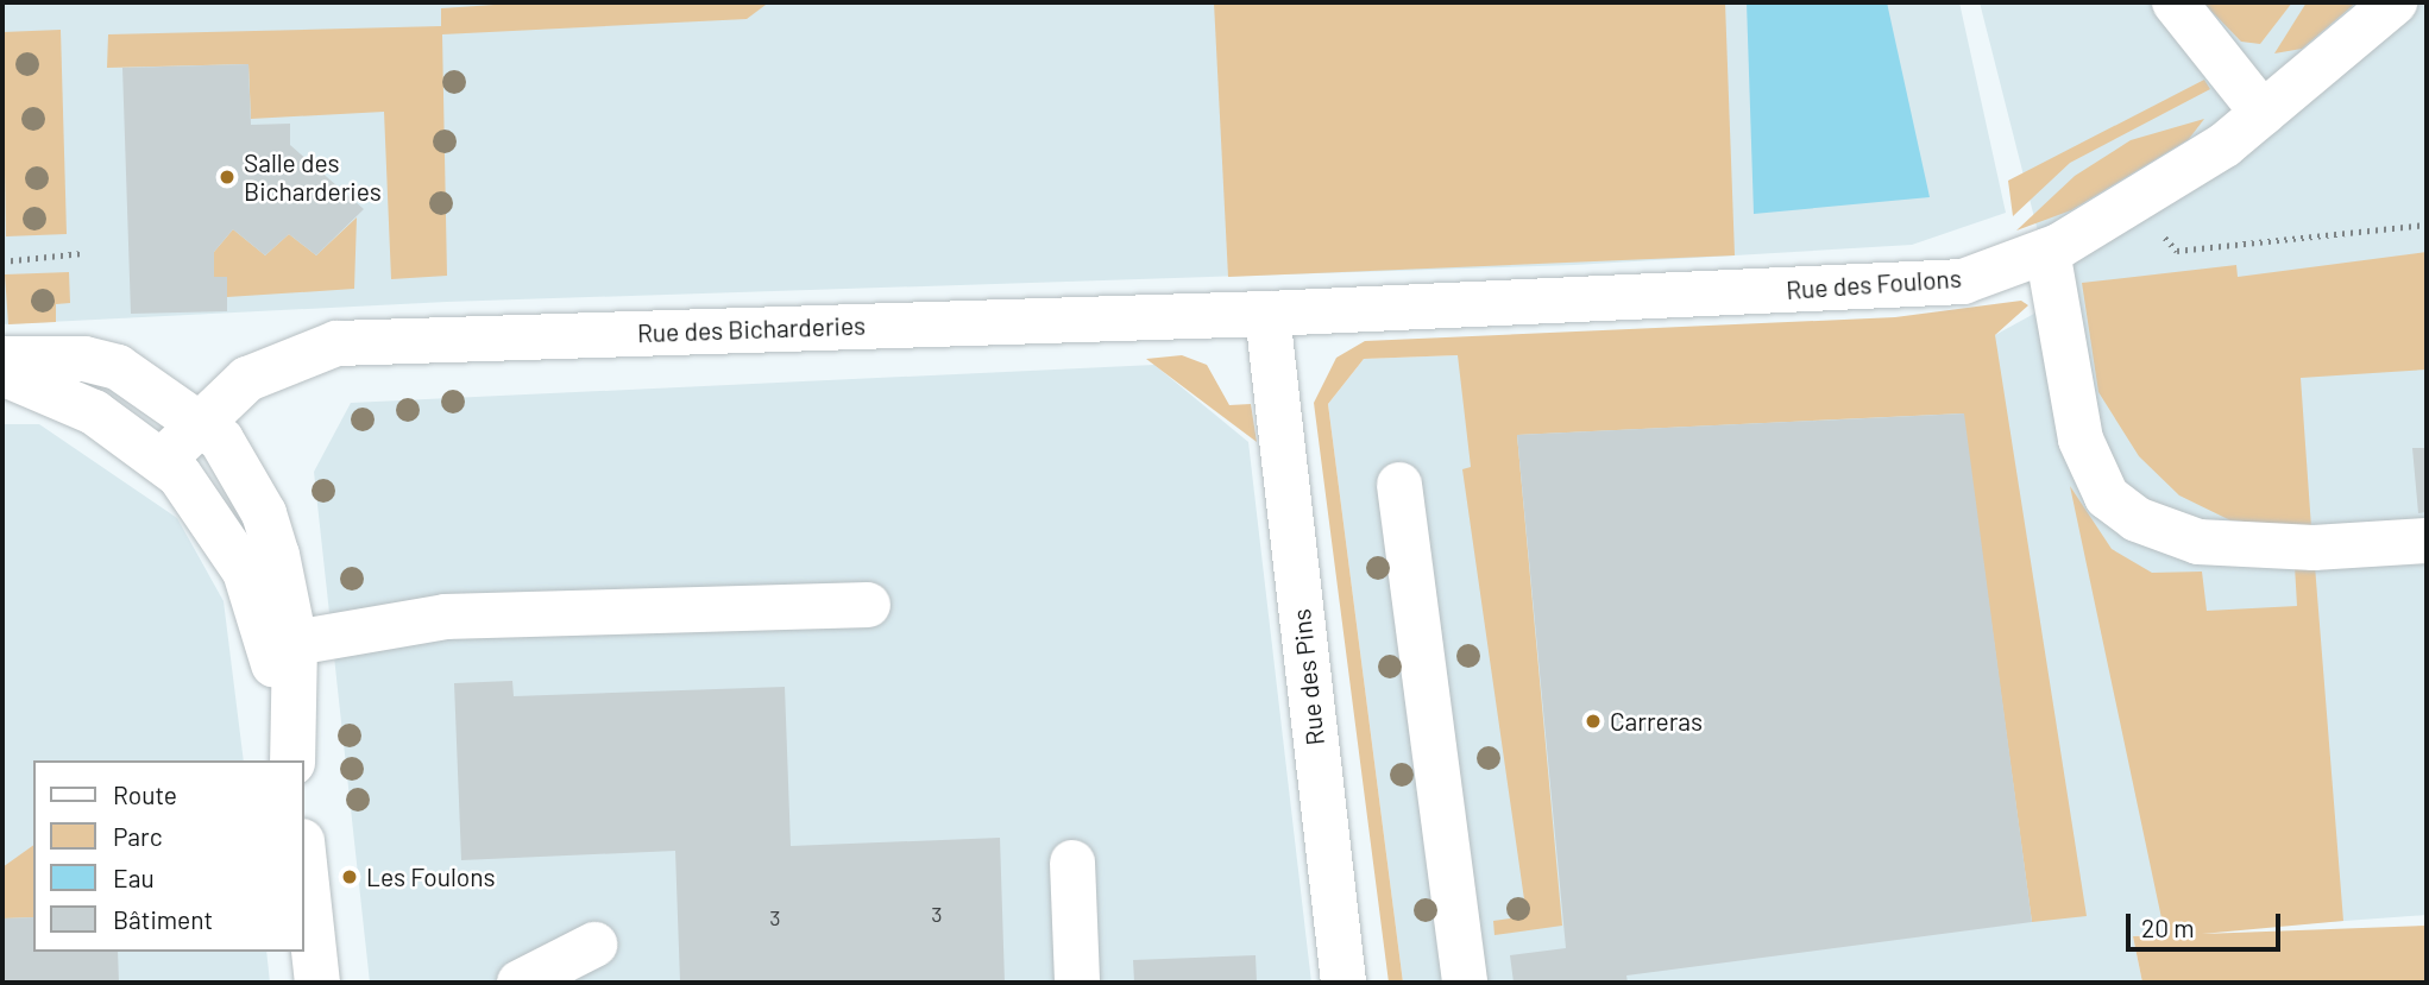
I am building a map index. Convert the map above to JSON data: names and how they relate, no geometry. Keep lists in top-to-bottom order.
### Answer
{
  "streets": {
    "street": ["Rue des Foulons", "Rue des Bicharderies", "Rue des Pins"]
  },
  "crossings": [
    ["Rue des Foulons", "Rue des Bicharderies"],
    ["Rue des Foulons", "Rue des Pins"],
    ["Rue des Bicharderies", "Rue des Pins"]
  ],
  "places": ["Salle des Bicharderies", "Carreras", "Les Foulons"],
  "house_numbers": ["3", "3"],
  "legend": [
    "Route",
    "Parc",
    "Eau",
    "Bâtiment"
  ],
  "scale_bar": "20 m"
}
